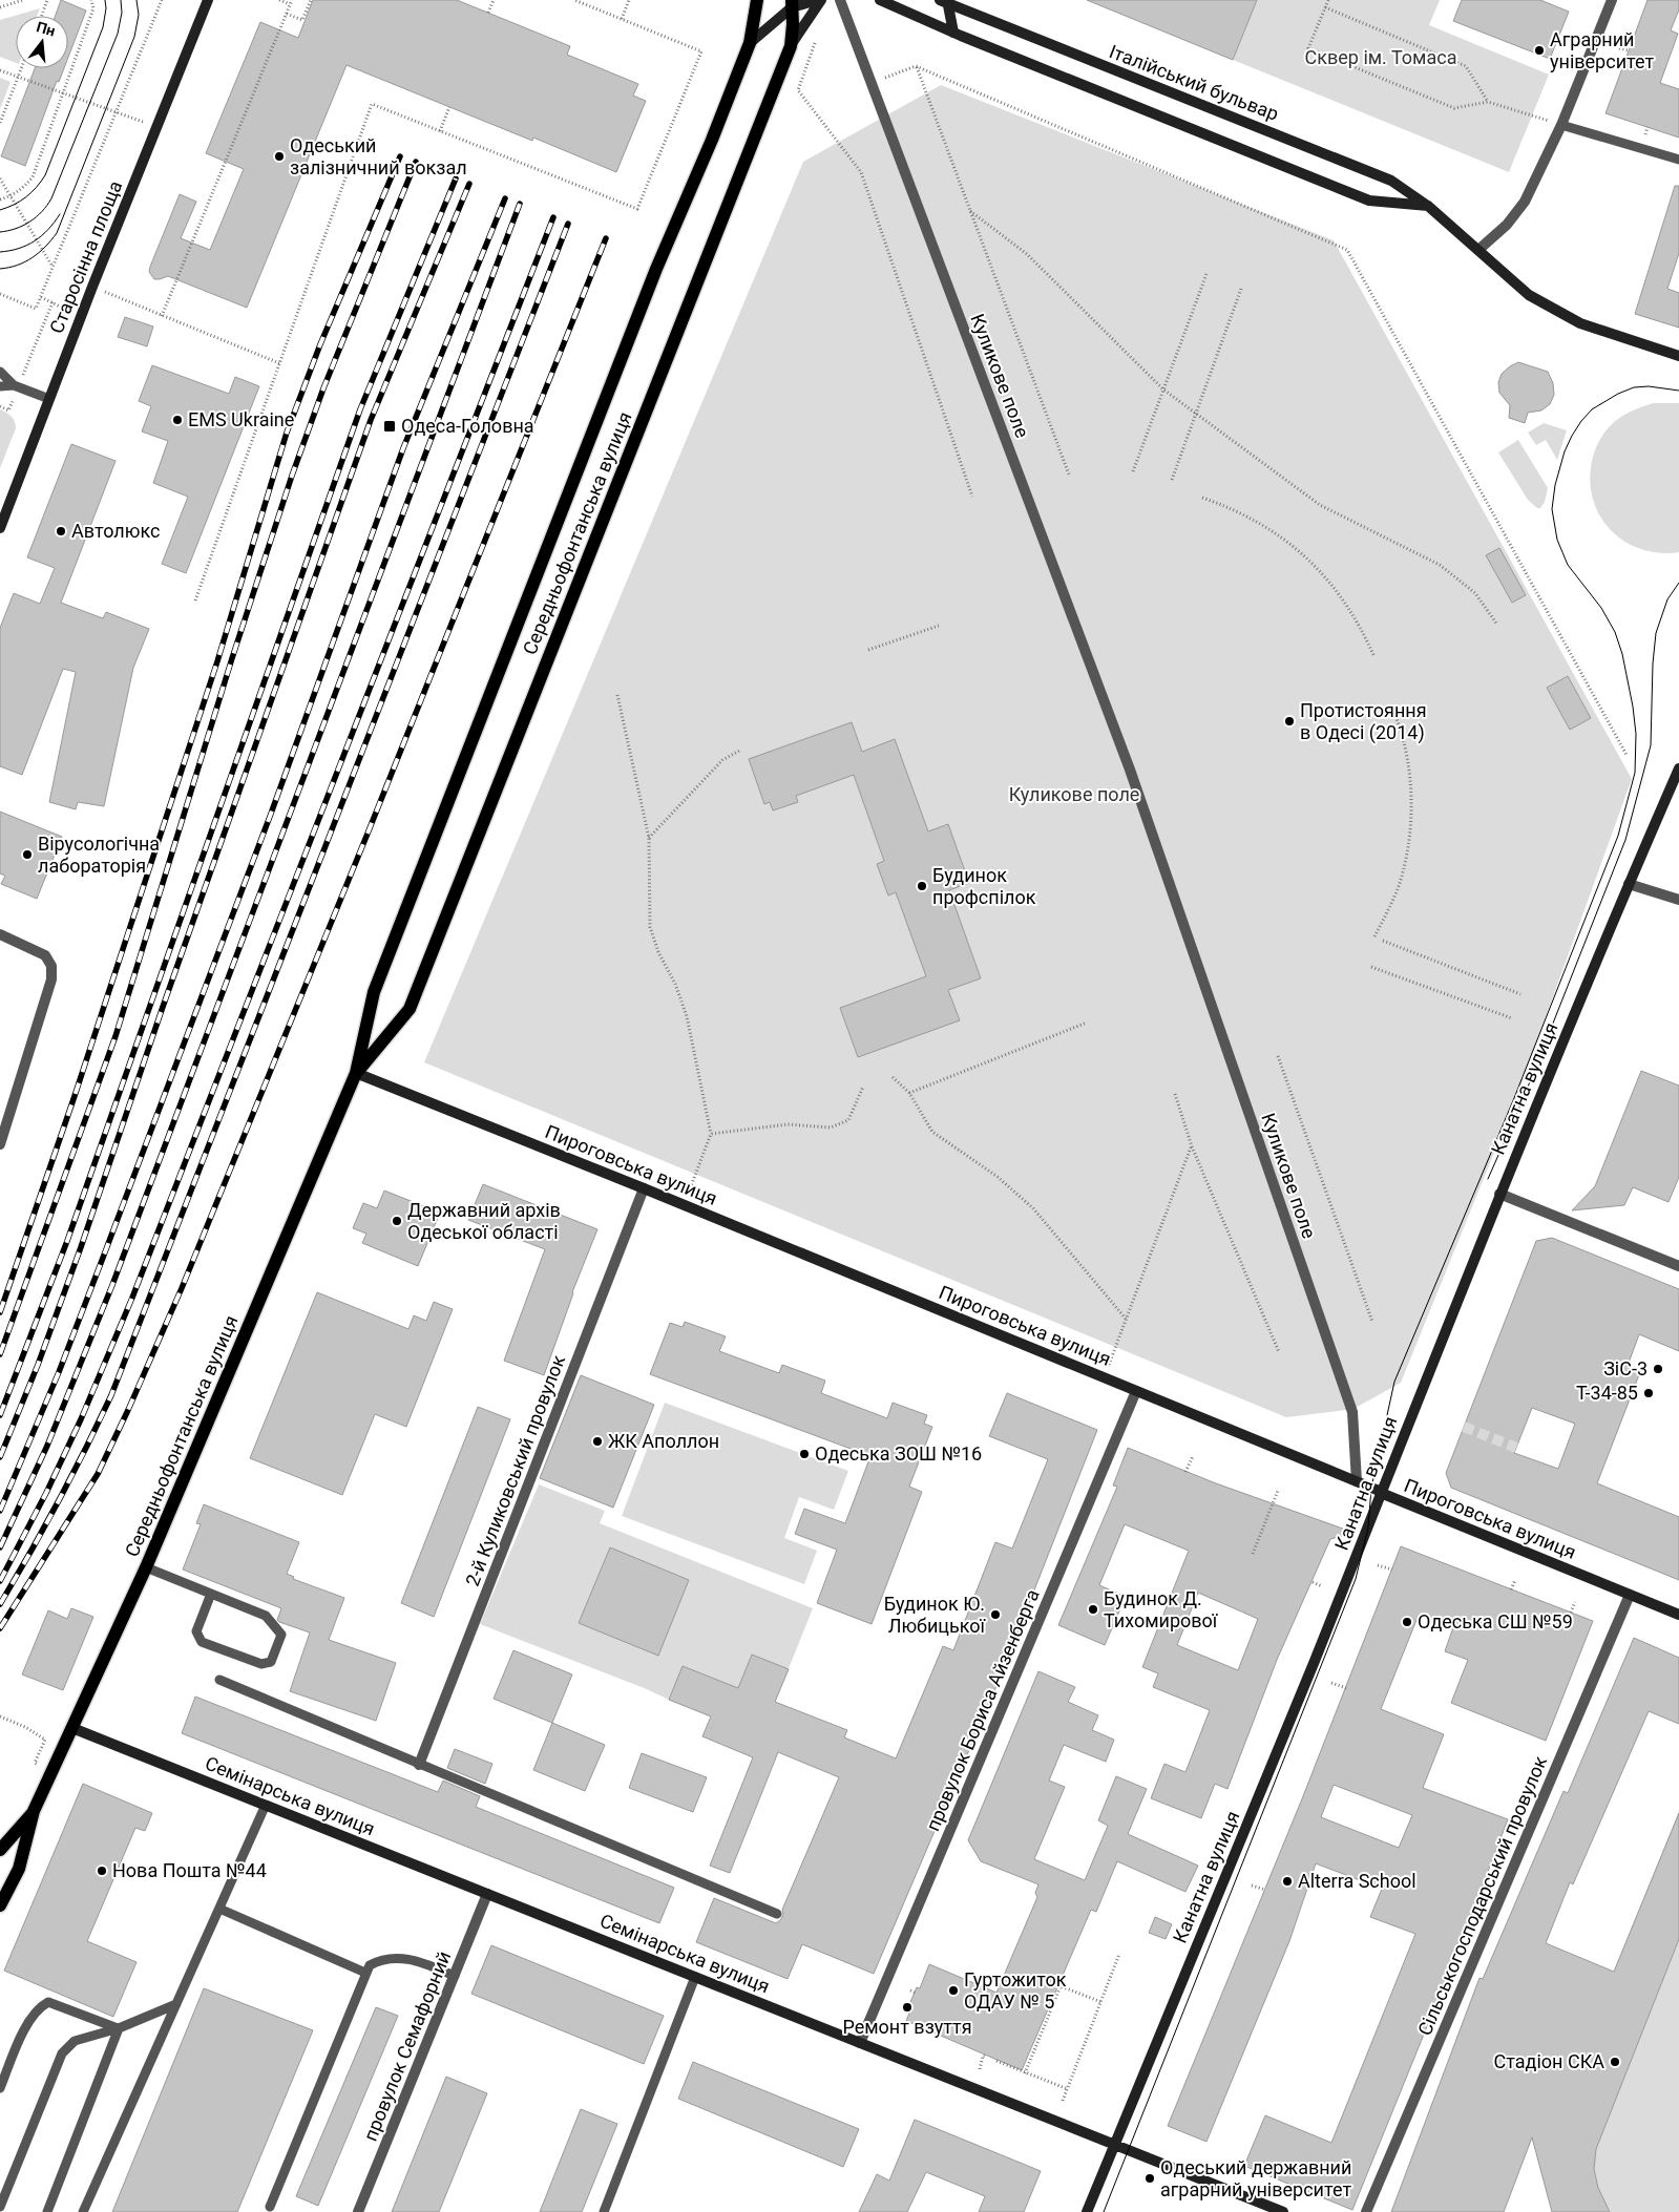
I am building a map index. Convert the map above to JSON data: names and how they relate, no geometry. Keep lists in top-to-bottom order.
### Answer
{
  "streets": {
    "main road": [
      "Італійський бульвар",
      "Старосінна площа",
      "Середньофонтанська вулиця",
      "Канатна вулиця",
      "Пироговська вулиця",
      "Семінарська вулиця"
    ],
    "street": [
      "Куликове поле",
      "2-й Куликовський провулок",
      "провулок Бориса Айзенберга",
      "Сільськогосподарський провулок",
      "провулок Семафорний"
    ]
  },
  "crossings": [
    ["Куликове поле", "Пироговська вулиця"],
    ["Середньофонтанська вулиця", "Пироговська вулиця"],
    ["Середньофонтанська вулиця", "Семінарська вулиця"],
    ["Канатна вулиця", "Пироговська вулиця"],
    ["Канатна вулиця", "Семінарська вулиця"],
    ["Пироговська вулиця", "2-й Куликовський провулок"],
    ["Пироговська вулиця", "провулок Бориса Айзенберга"],
    ["Пироговська вулиця", "Сільськогосподарський провулок"],
    ["провулок Бориса Айзенберга", "Семінарська вулиця"],
    ["Семінарська вулиця", "провулок Семафорний"]
  ],
  "parks": ["Сквер ім. Томаса", "Куликове поле"],
  "places": {
    "other": [
      "Аграрний університет",
      "Одеський залізничний вокзал",
      "EMS Ukraine",
      "Автолюкс",
      "Протистояння в Одесі (2014)",
      "Вірусологічна лабораторія",
      "Будинок профспілок",
      "Державний архів Одеської області",
      "ЗіС-3",
      "Т-34-85",
      "ЖК Аполлон",
      "Одеська ЗОШ №16",
      "Будинок Д. Тихомирової",
      "Будинок Ю. Любицької",
      "Одеська CШ №59",
      "Нова Пошта №44",
      "Alterra School",
      "Гуртожиток ОДАУ № 5",
      "Ремонт взуття",
      "Стадіон СКА",
      "Одеський державний аграрний університет"
    ],
    "transit": ["Одеса-Головна"]
  },
  "north": "top"
}
